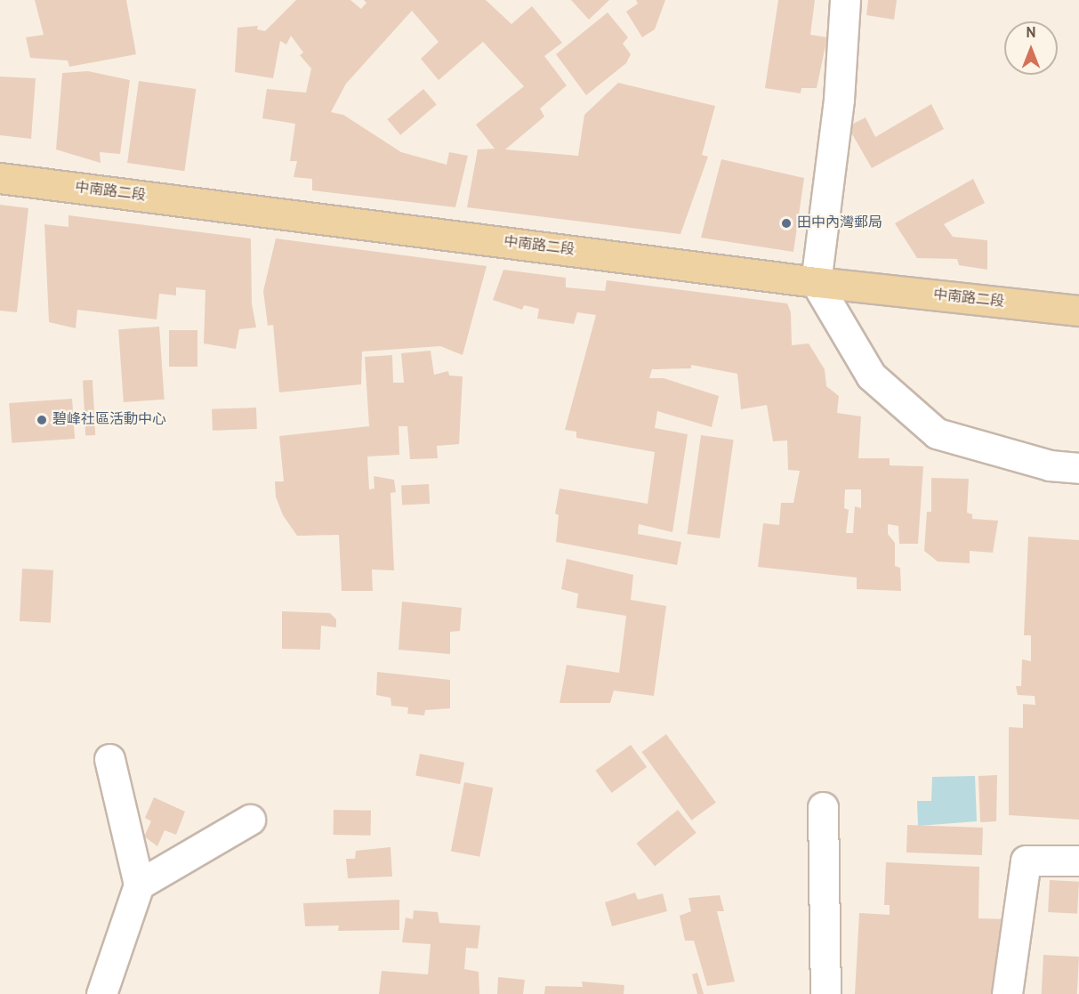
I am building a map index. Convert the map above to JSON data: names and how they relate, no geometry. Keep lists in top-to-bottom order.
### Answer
{
  "streets": {
    "main road": ["中南路二段"]
  },
  "places": ["田中內灣郵局", "碧峰社區活動中心"],
  "north": "top"
}
